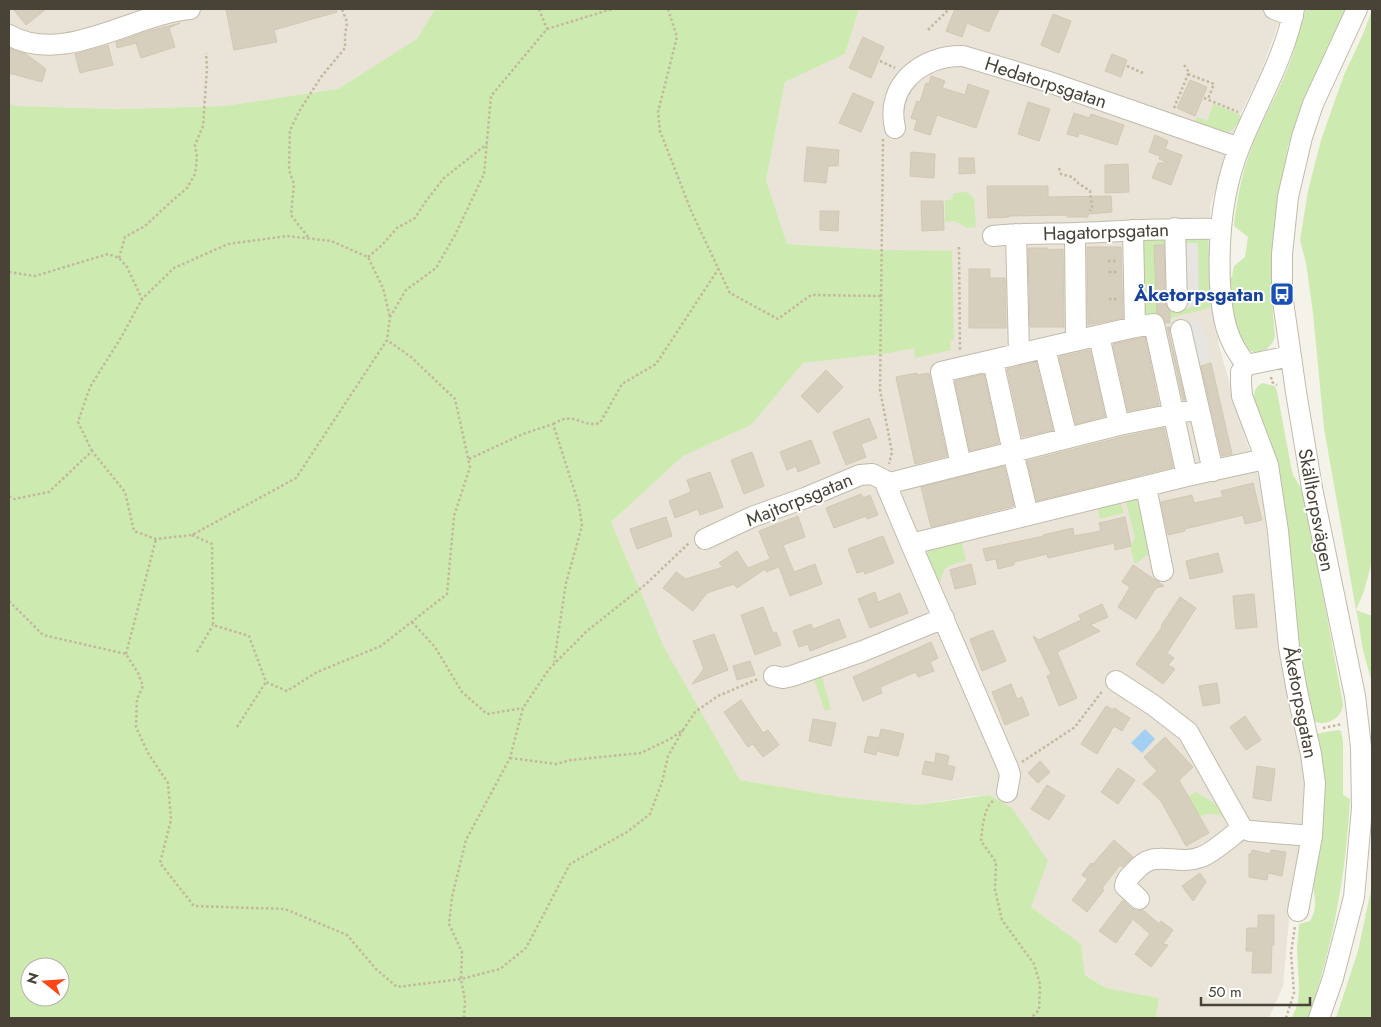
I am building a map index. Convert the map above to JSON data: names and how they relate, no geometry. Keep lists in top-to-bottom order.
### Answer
{
  "streets": {
    "street": [
      "Hedatorpsgatan",
      "Hagatorpsgatan",
      "Majtorpsgatan",
      "Skälltorpsvägen",
      "Åketorpsgatan"
    ]
  },
  "places": {
    "bus stop": ["Åketorpsgatan"]
  },
  "scale_bar": "50 m",
  "north": "left"
}
